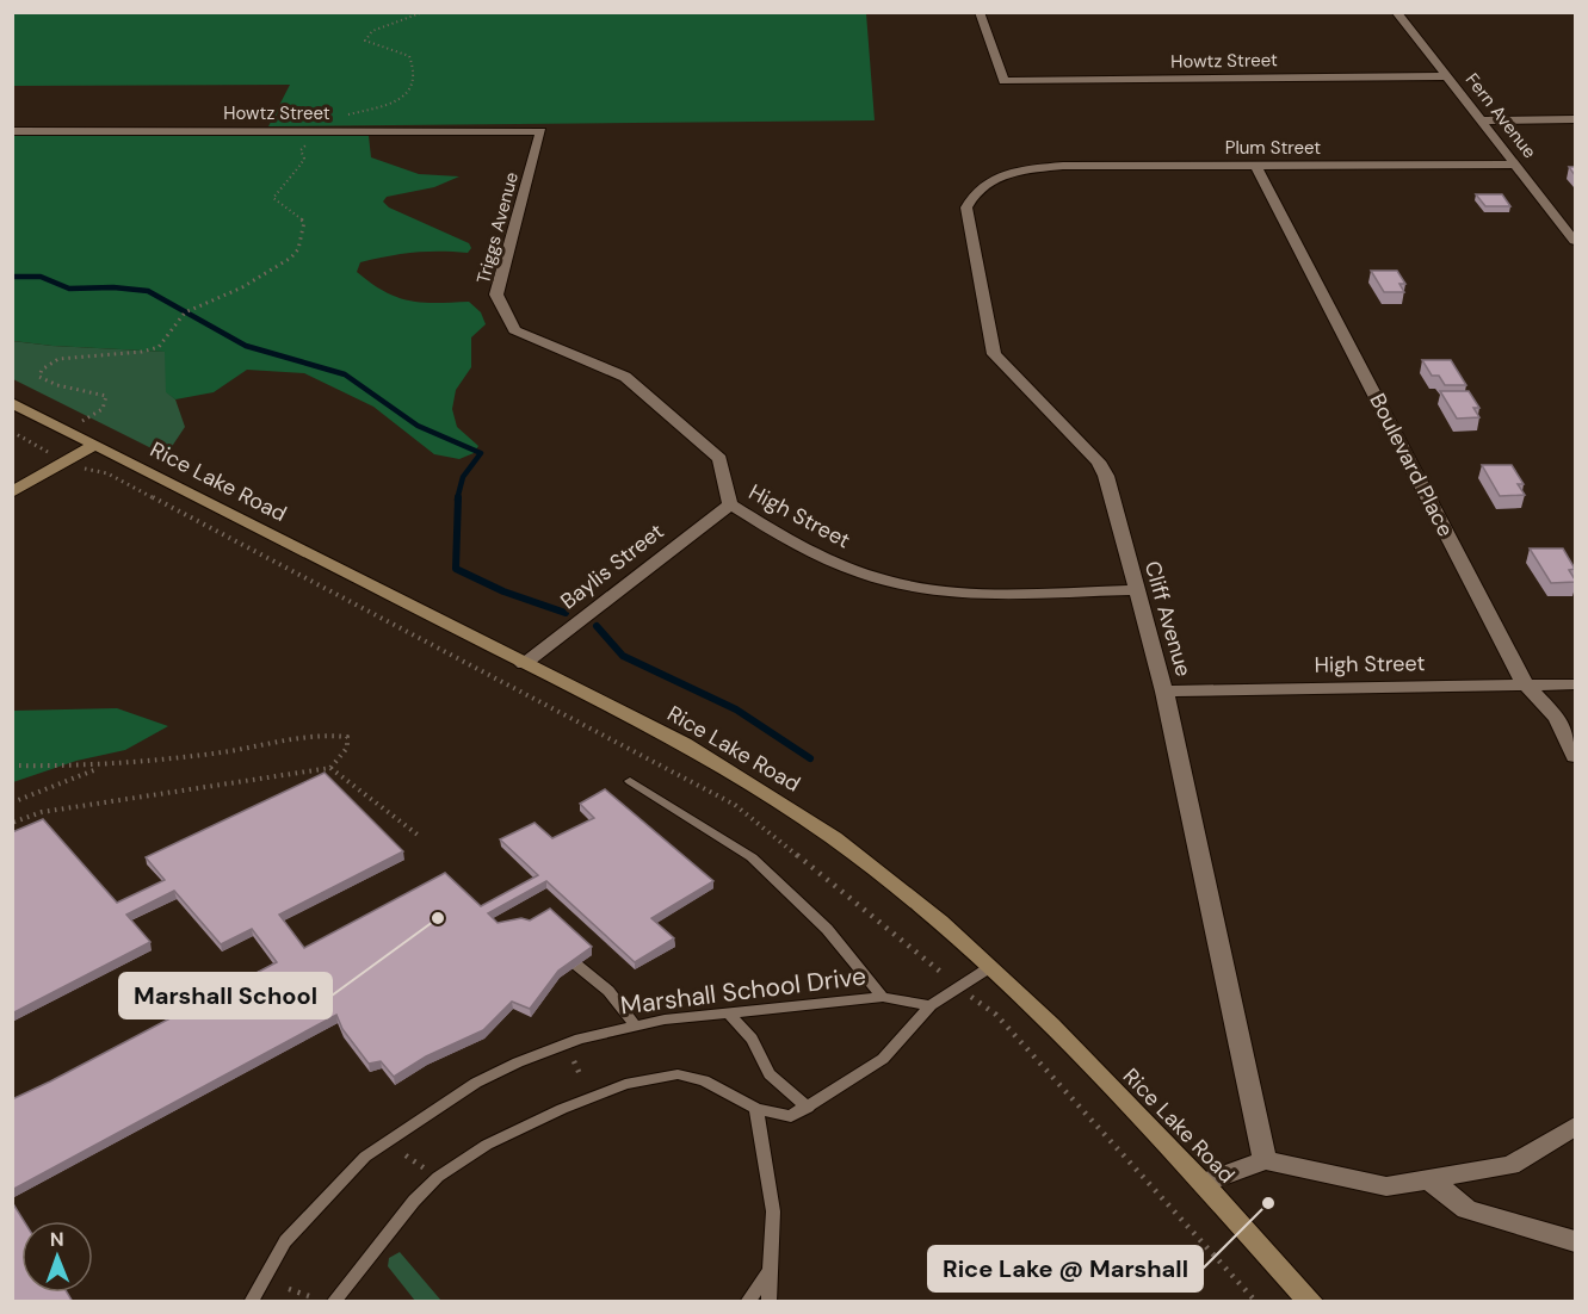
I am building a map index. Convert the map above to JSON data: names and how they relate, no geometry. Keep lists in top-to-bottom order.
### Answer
{
  "streets": {
    "main road": ["Rice Lake Road"],
    "street": [
      "Howtz Street",
      "Fern Avenue",
      "Plum Street",
      "Triggs Avenue",
      "Boulevard Place",
      "High Street",
      "Baylis Street",
      "Cliff Avenue"
    ],
    "lane": ["Marshall School Drive"]
  },
  "crossings": [
    ["Howtz Street", "Fern Avenue"],
    ["Howtz Street", "Triggs Avenue"],
    ["Fern Avenue", "Plum Street"],
    ["Plum Street", "Boulevard Place"],
    ["Plum Street", "Cliff Avenue"],
    ["Triggs Avenue", "High Street"],
    ["Boulevard Place", "High Street"],
    ["Rice Lake Road", "Baylis Street"],
    ["High Street", "Baylis Street"],
    ["High Street", "Cliff Avenue"]
  ],
  "places": ["Marshall School", "Rice Lake @ Marshall"],
  "north": "top"
}
